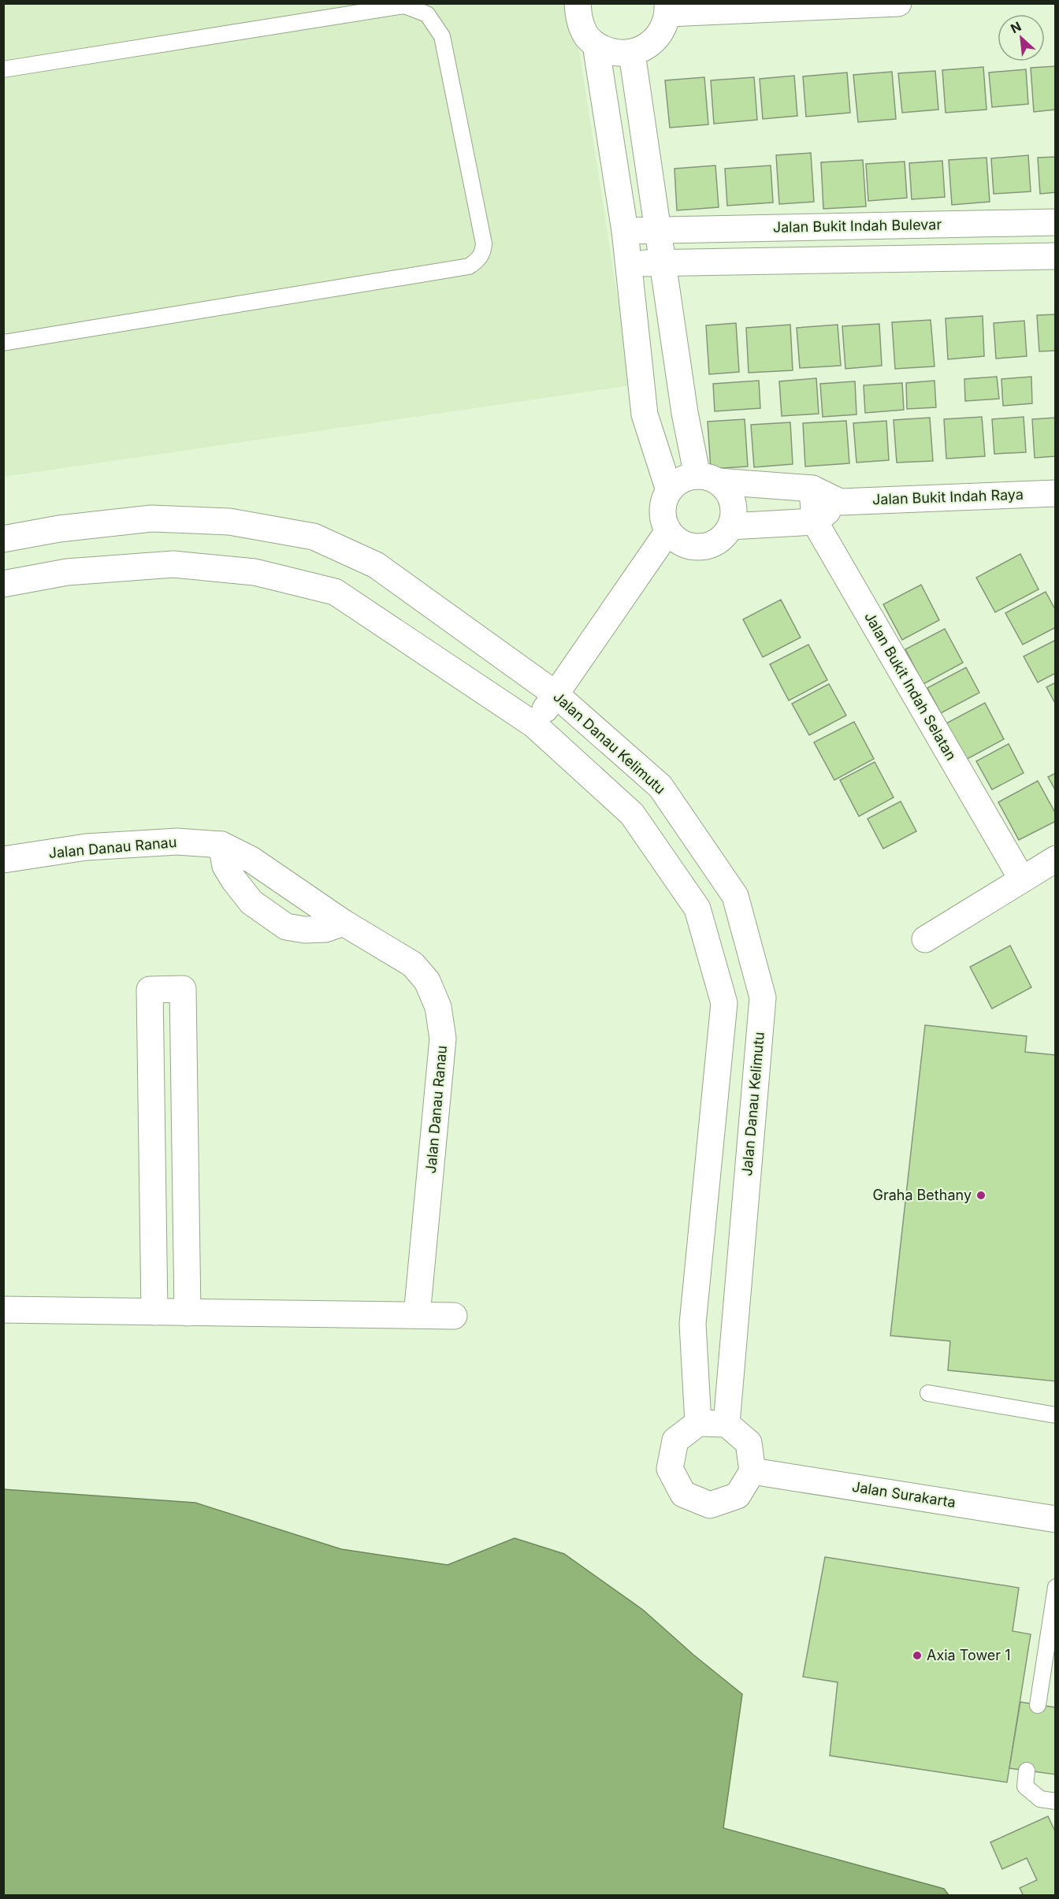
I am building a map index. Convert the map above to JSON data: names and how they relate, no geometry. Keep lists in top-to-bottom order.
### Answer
{
  "streets": {
    "street": [
      "Jalan Bukit Indah Bulevar",
      "Jalan Bukit Indah Raya",
      "Jalan Bukit Indah Selatan",
      "Jalan Danau Kelimutu",
      "Jalan Danau Ranau",
      "Jalan Surakarta"
    ]
  },
  "crossings": [
    ["Jalan Bukit Indah Raya", "Jalan Bukit Indah Selatan"],
    ["Jalan Danau Kelimutu", "Jalan Surakarta"]
  ],
  "places": ["Graha Bethany", "Axia Tower 1"],
  "north": "top left"
}
